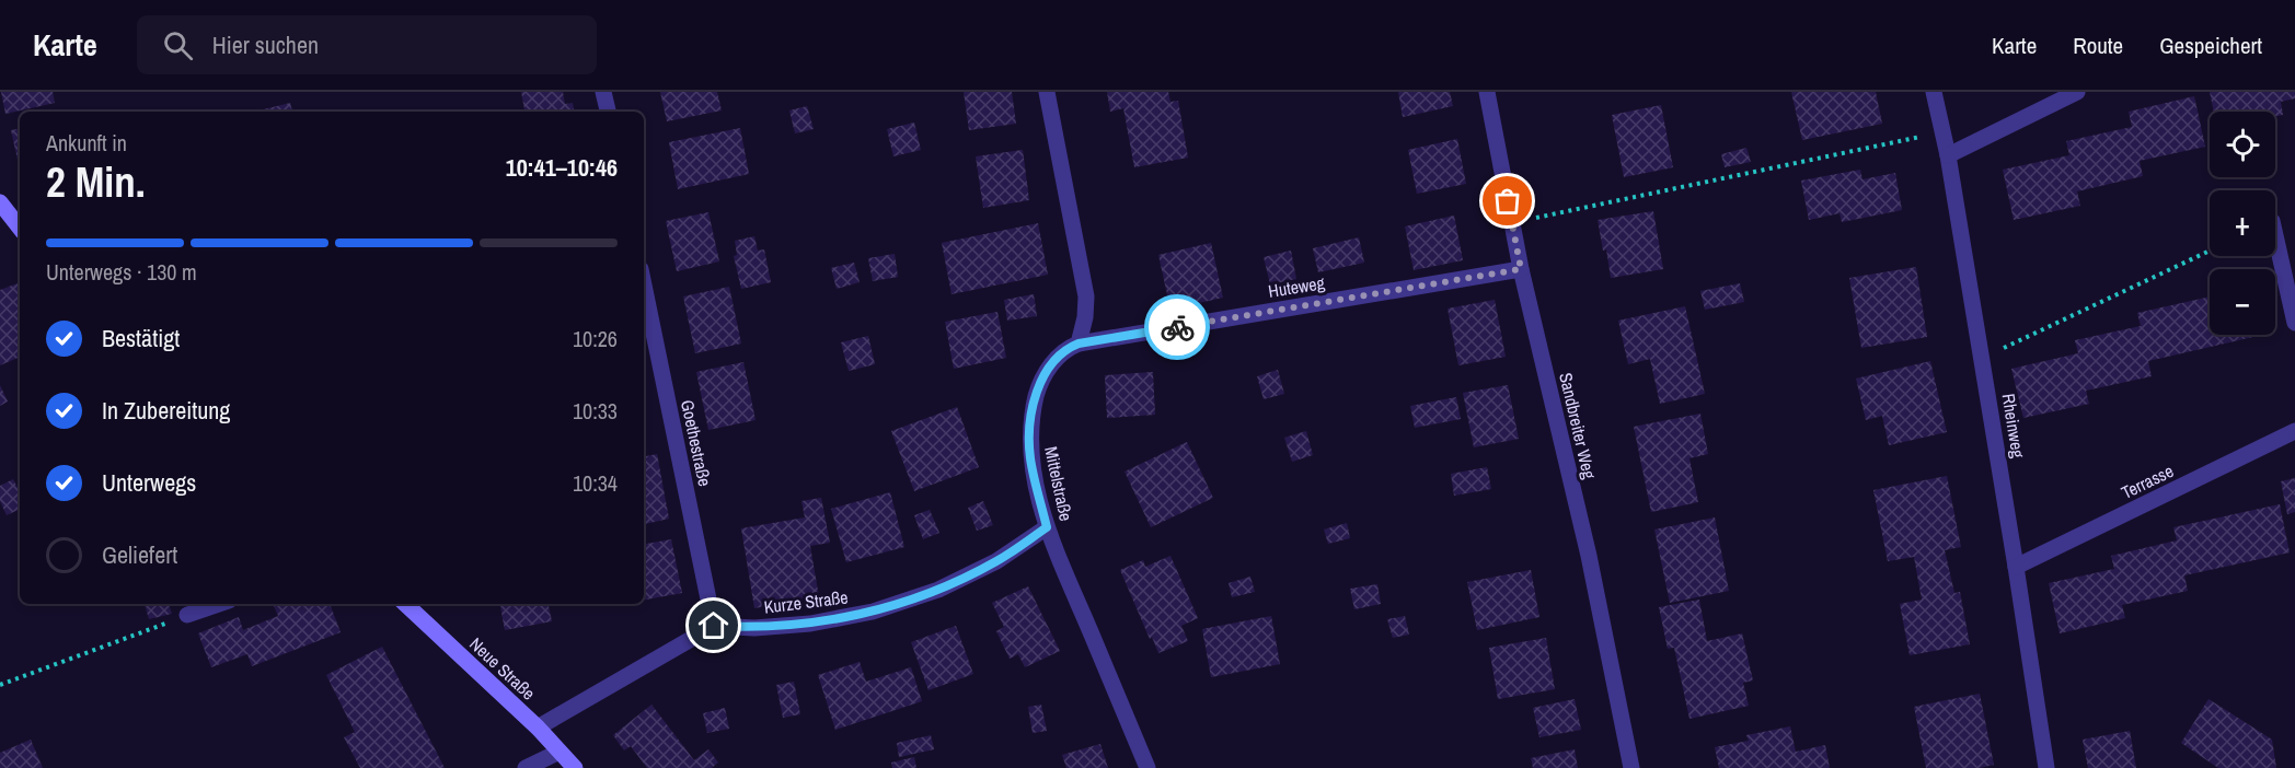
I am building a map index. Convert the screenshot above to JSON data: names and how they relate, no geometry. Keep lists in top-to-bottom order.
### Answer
{
  "streets": {
    "street": [
      "Huteweg",
      "Sandbreiter Weg",
      "Rheinweg",
      "Goethestraße",
      "Terrasse",
      "Mittelstraße",
      "Kurze Straße",
      "Neue Straße"
    ]
  },
  "crossings": [
    ["Huteweg", "Sandbreiter Weg"],
    ["Huteweg", "Mittelstraße"],
    ["Rheinweg", "Terrasse"],
    ["Goethestraße", "Kurze Straße"],
    ["Mittelstraße", "Kurze Straße"]
  ],
  "page": {
    "header": "Karte",
    "search": "Hier suchen",
    "nav": ["Karte", "Route", "Gespeichert"],
    "map_buttons": ["+", "−"],
    "heading": ["2 Min.", "Ankunft in", "10:41–10:46"],
    "bar": "Unterwegs · 130 m",
    "list": [
      ["Bestätigt", "10:26"],
      ["In Zubereitung", "10:33"],
      ["Unterwegs", "10:34"],
      "Geliefert"
    ]
  }
}
